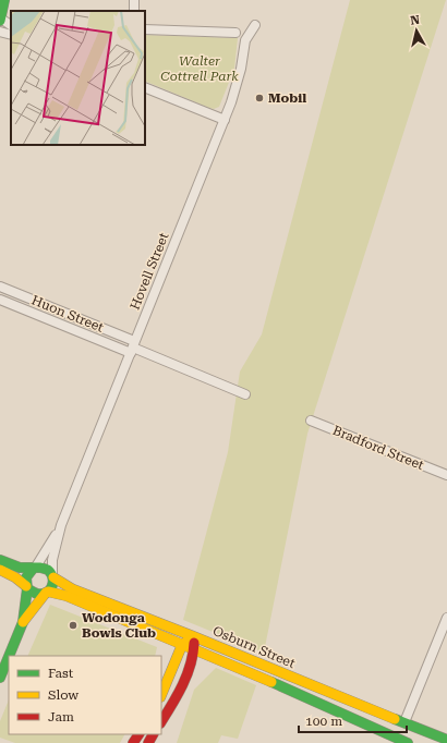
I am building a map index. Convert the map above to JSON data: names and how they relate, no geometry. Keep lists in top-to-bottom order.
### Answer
{
  "streets": {
    "street": [
      "Hovell Street",
      "Huon Street",
      "Bradford Street",
      "Osburn Street"
    ]
  },
  "crossings": [
    ["Hovell Street", "Huon Street"],
    ["Hovell Street", "Osburn Street"]
  ],
  "parks": ["Walter Cottrell Park"],
  "places": ["Mobil", "Wodonga Bowls Club"],
  "legend": ["Fast", "Slow", "Jam"],
  "scale_bar": "100 m",
  "north": "top"
}
